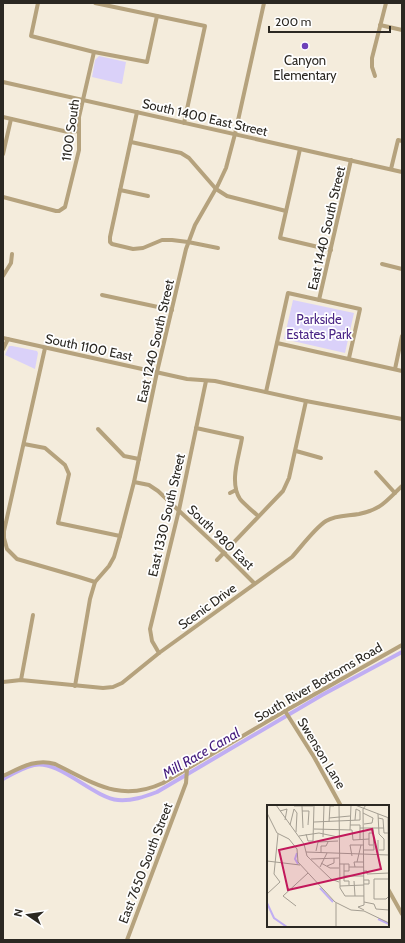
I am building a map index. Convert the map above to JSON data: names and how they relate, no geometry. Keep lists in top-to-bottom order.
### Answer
{
  "streets": {
    "street": [
      "South 1400 East Street",
      "1100 South",
      "East 1440 South Street",
      "East 1240 South Street",
      "South 1100 East",
      "East 1330 South Street",
      "South 980 East",
      "Scenic Drive",
      "South River Bottoms Road",
      "Swenson Lane",
      "East 7650 South Street"
    ]
  },
  "crossings": [
    ["South 1400 East Street", "1100 South"],
    ["South 1400 East Street", "East 1440 South Street"],
    ["South 1400 East Street", "East 1240 South Street"],
    ["East 1240 South Street", "South 1100 East"],
    ["East 1240 South Street", "South 980 East"],
    ["East 1240 South Street", "Scenic Drive"],
    ["South 1100 East", "East 1330 South Street"],
    ["East 1330 South Street", "South 980 East"],
    ["East 1330 South Street", "Scenic Drive"],
    ["South 980 East", "Scenic Drive"],
    ["South River Bottoms Road", "Swenson Lane"],
    ["South River Bottoms Road", "East 7650 South Street"]
  ],
  "water": ["Mill Race Canal"],
  "parks": ["Parkside Estates Park"],
  "places": ["Canyon Elementary"],
  "scale_bar": "200 m",
  "north": "left"
}
